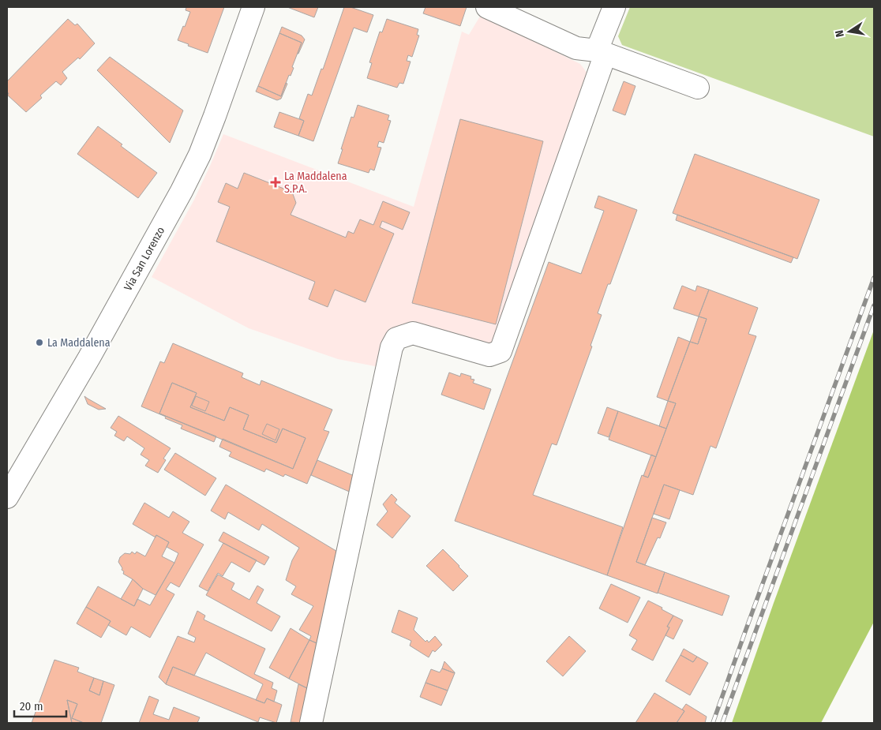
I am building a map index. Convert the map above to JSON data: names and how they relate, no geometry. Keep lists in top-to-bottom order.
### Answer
{
  "streets": {
    "street": ["Via San Lorenzo"]
  },
  "places": {
    "health": ["La Maddalena S.P.A."],
    "other": ["La Maddalena"]
  },
  "scale_bar": "20 m",
  "north": "left"
}
